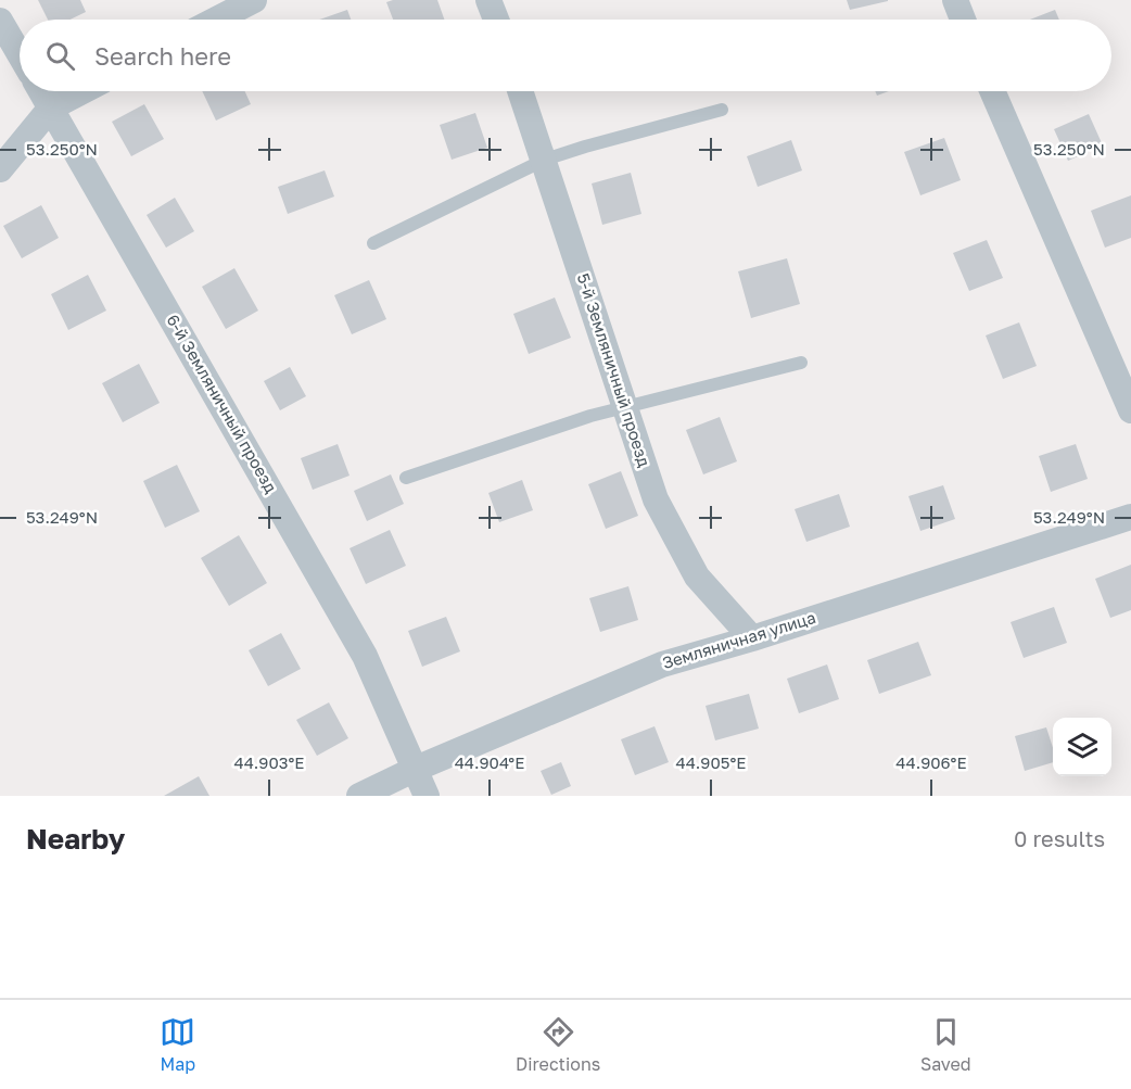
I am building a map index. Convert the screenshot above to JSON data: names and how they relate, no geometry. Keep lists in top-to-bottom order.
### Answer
{
  "streets": {
    "street": ["5-й Земляничный проезд", "6-й Земляничный проезд", "Земляничная улица"]
  },
  "crossings": [
    ["5-й Земляничный проезд", "Земляничная улица"],
    ["6-й Земляничный проезд", "Земляничная улица"]
  ],
  "page": {
    "search": "Search here",
    "heading": ["Nearby", "0 results"],
    "nav": ["Map", "Directions", "Saved"]
  },
  "coordinates": [
    "53.250°N",
    "53.249°N",
    "44.903°E",
    "44.904°E",
    "44.905°E",
    "44.906°E"
  ]
}
